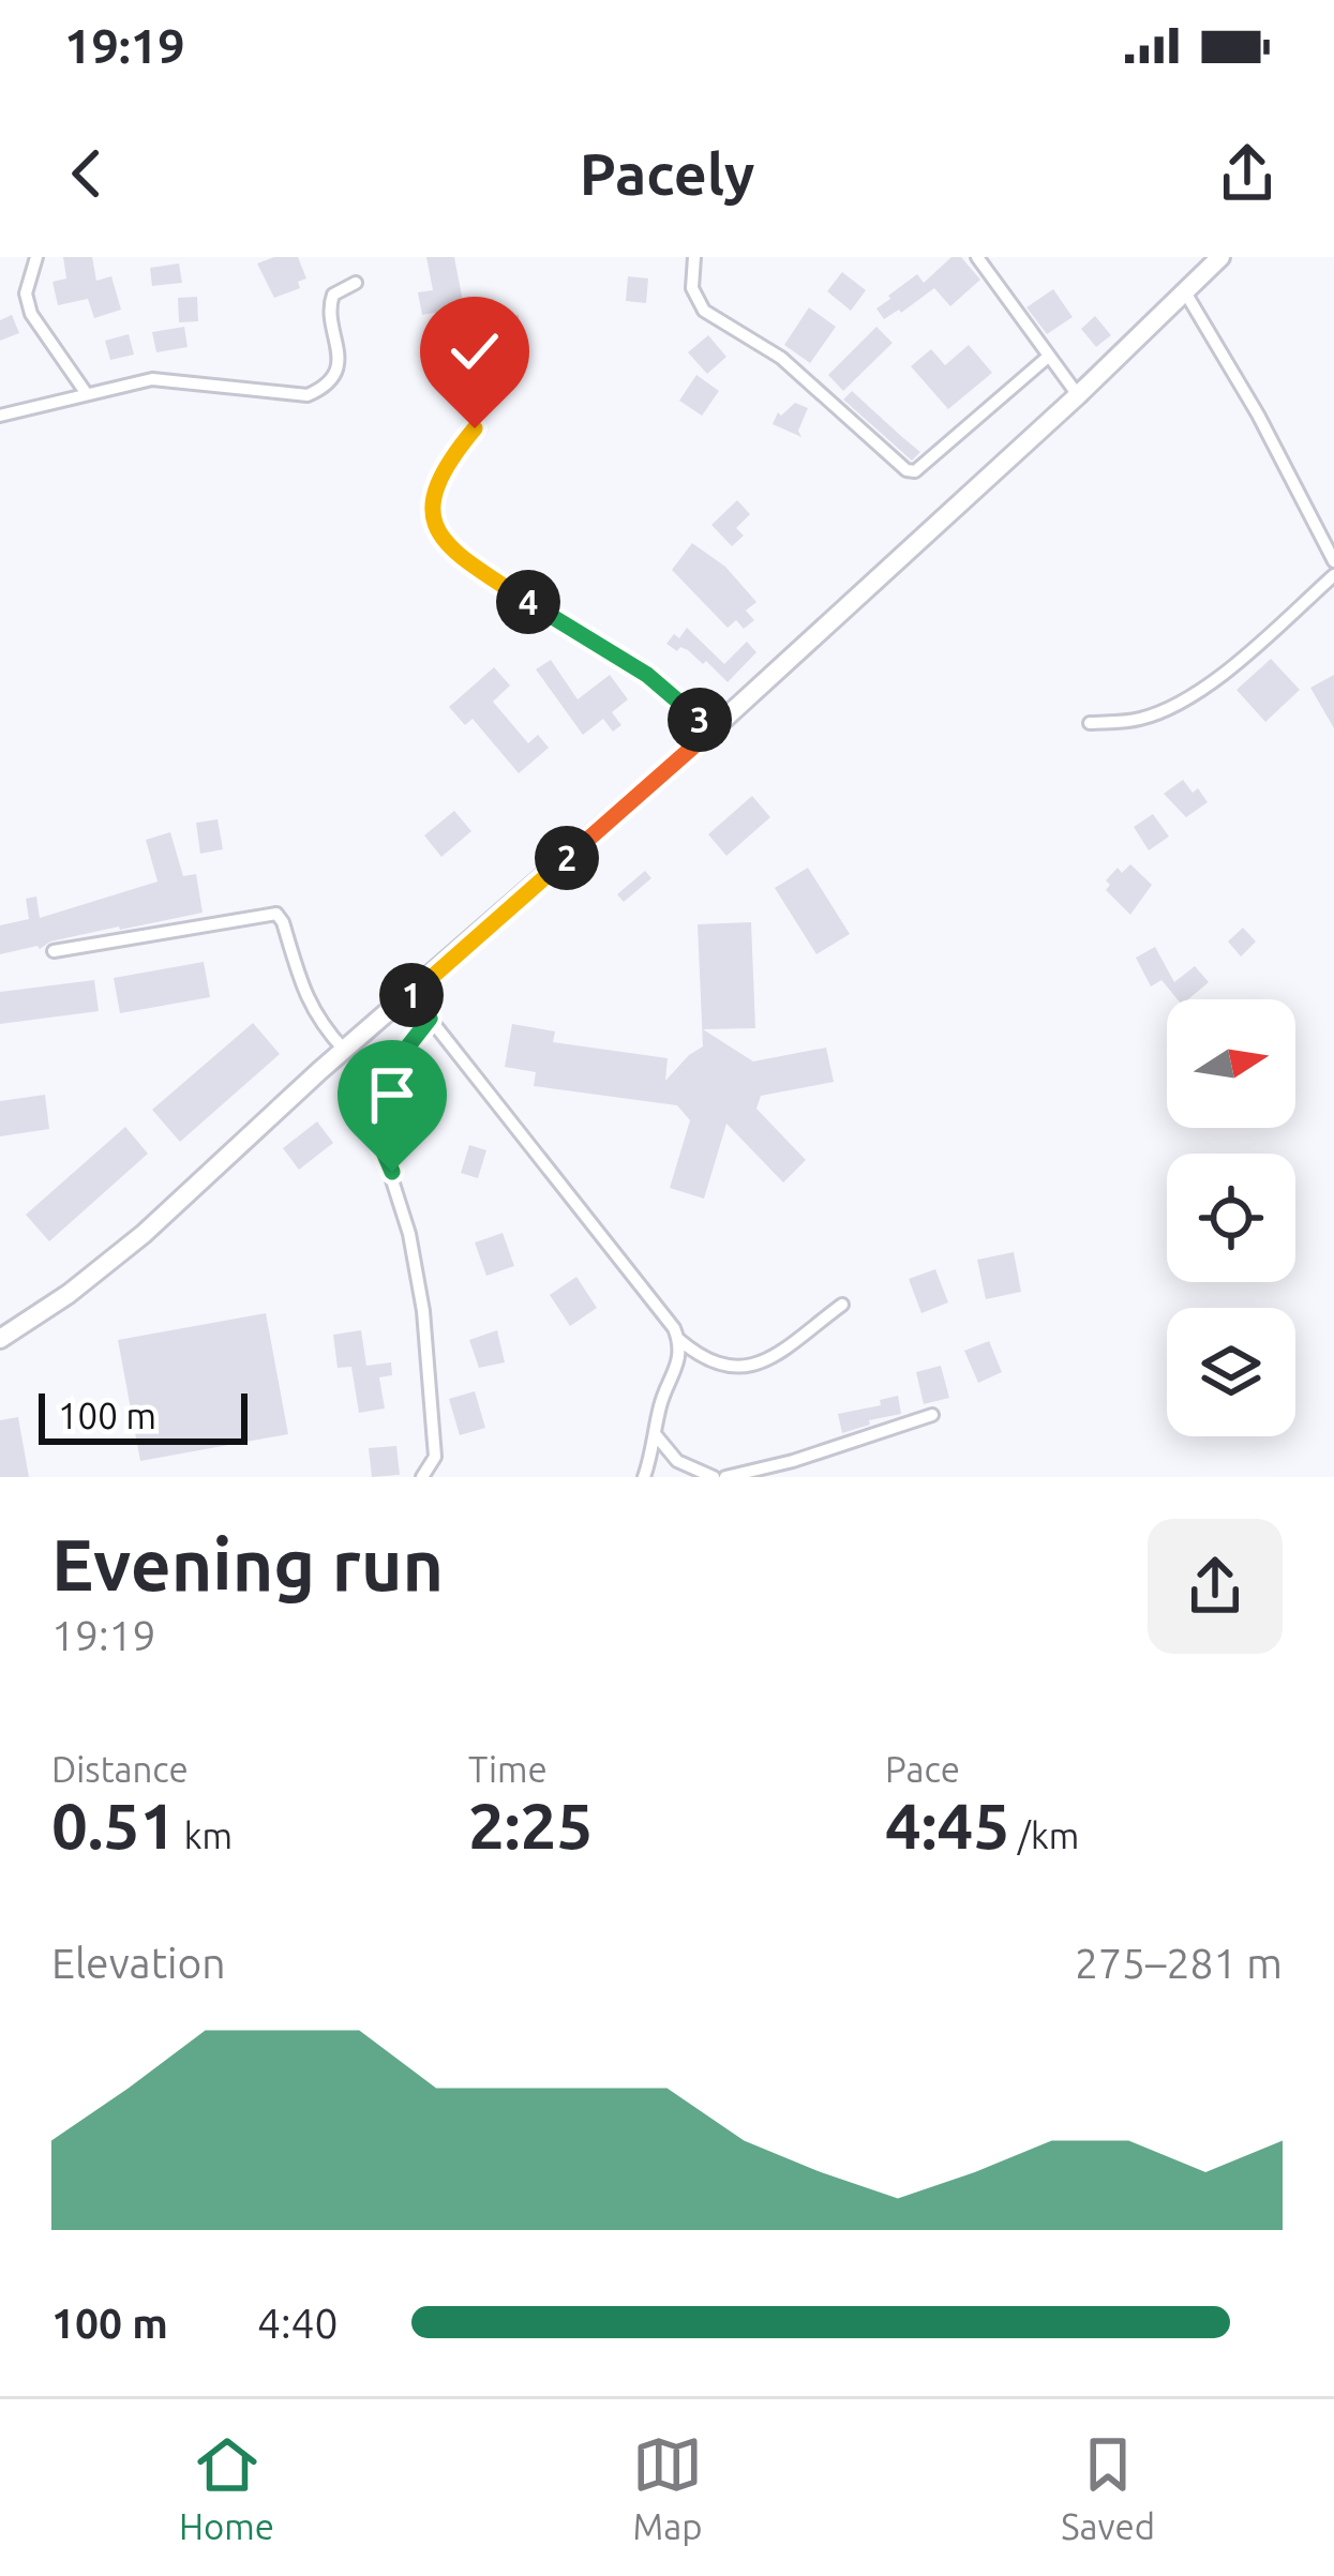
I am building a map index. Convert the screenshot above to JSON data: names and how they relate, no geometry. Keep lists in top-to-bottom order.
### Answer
{
  "scale_bar": "100 m",
  "north": "right",
  "page": {
    "status": "19:19",
    "header": "Pacely",
    "pins": [
      "4",
      "3",
      "2",
      "1"
    ],
    "scale": "100 m",
    "heading": ["Evening run", "19:19"],
    "stats": [
      ["Distance", "0.51 km"],
      ["Time", "2:25"],
      ["Pace", "4:45 /km"]
    ],
    "chart": ["Elevation", "275–281 m"],
    "list": [
      {
        "name": "100 m",
        "note": "4:40"
      }
    ],
    "tabs": ["Home", "Map", "Saved"]
  }
}
